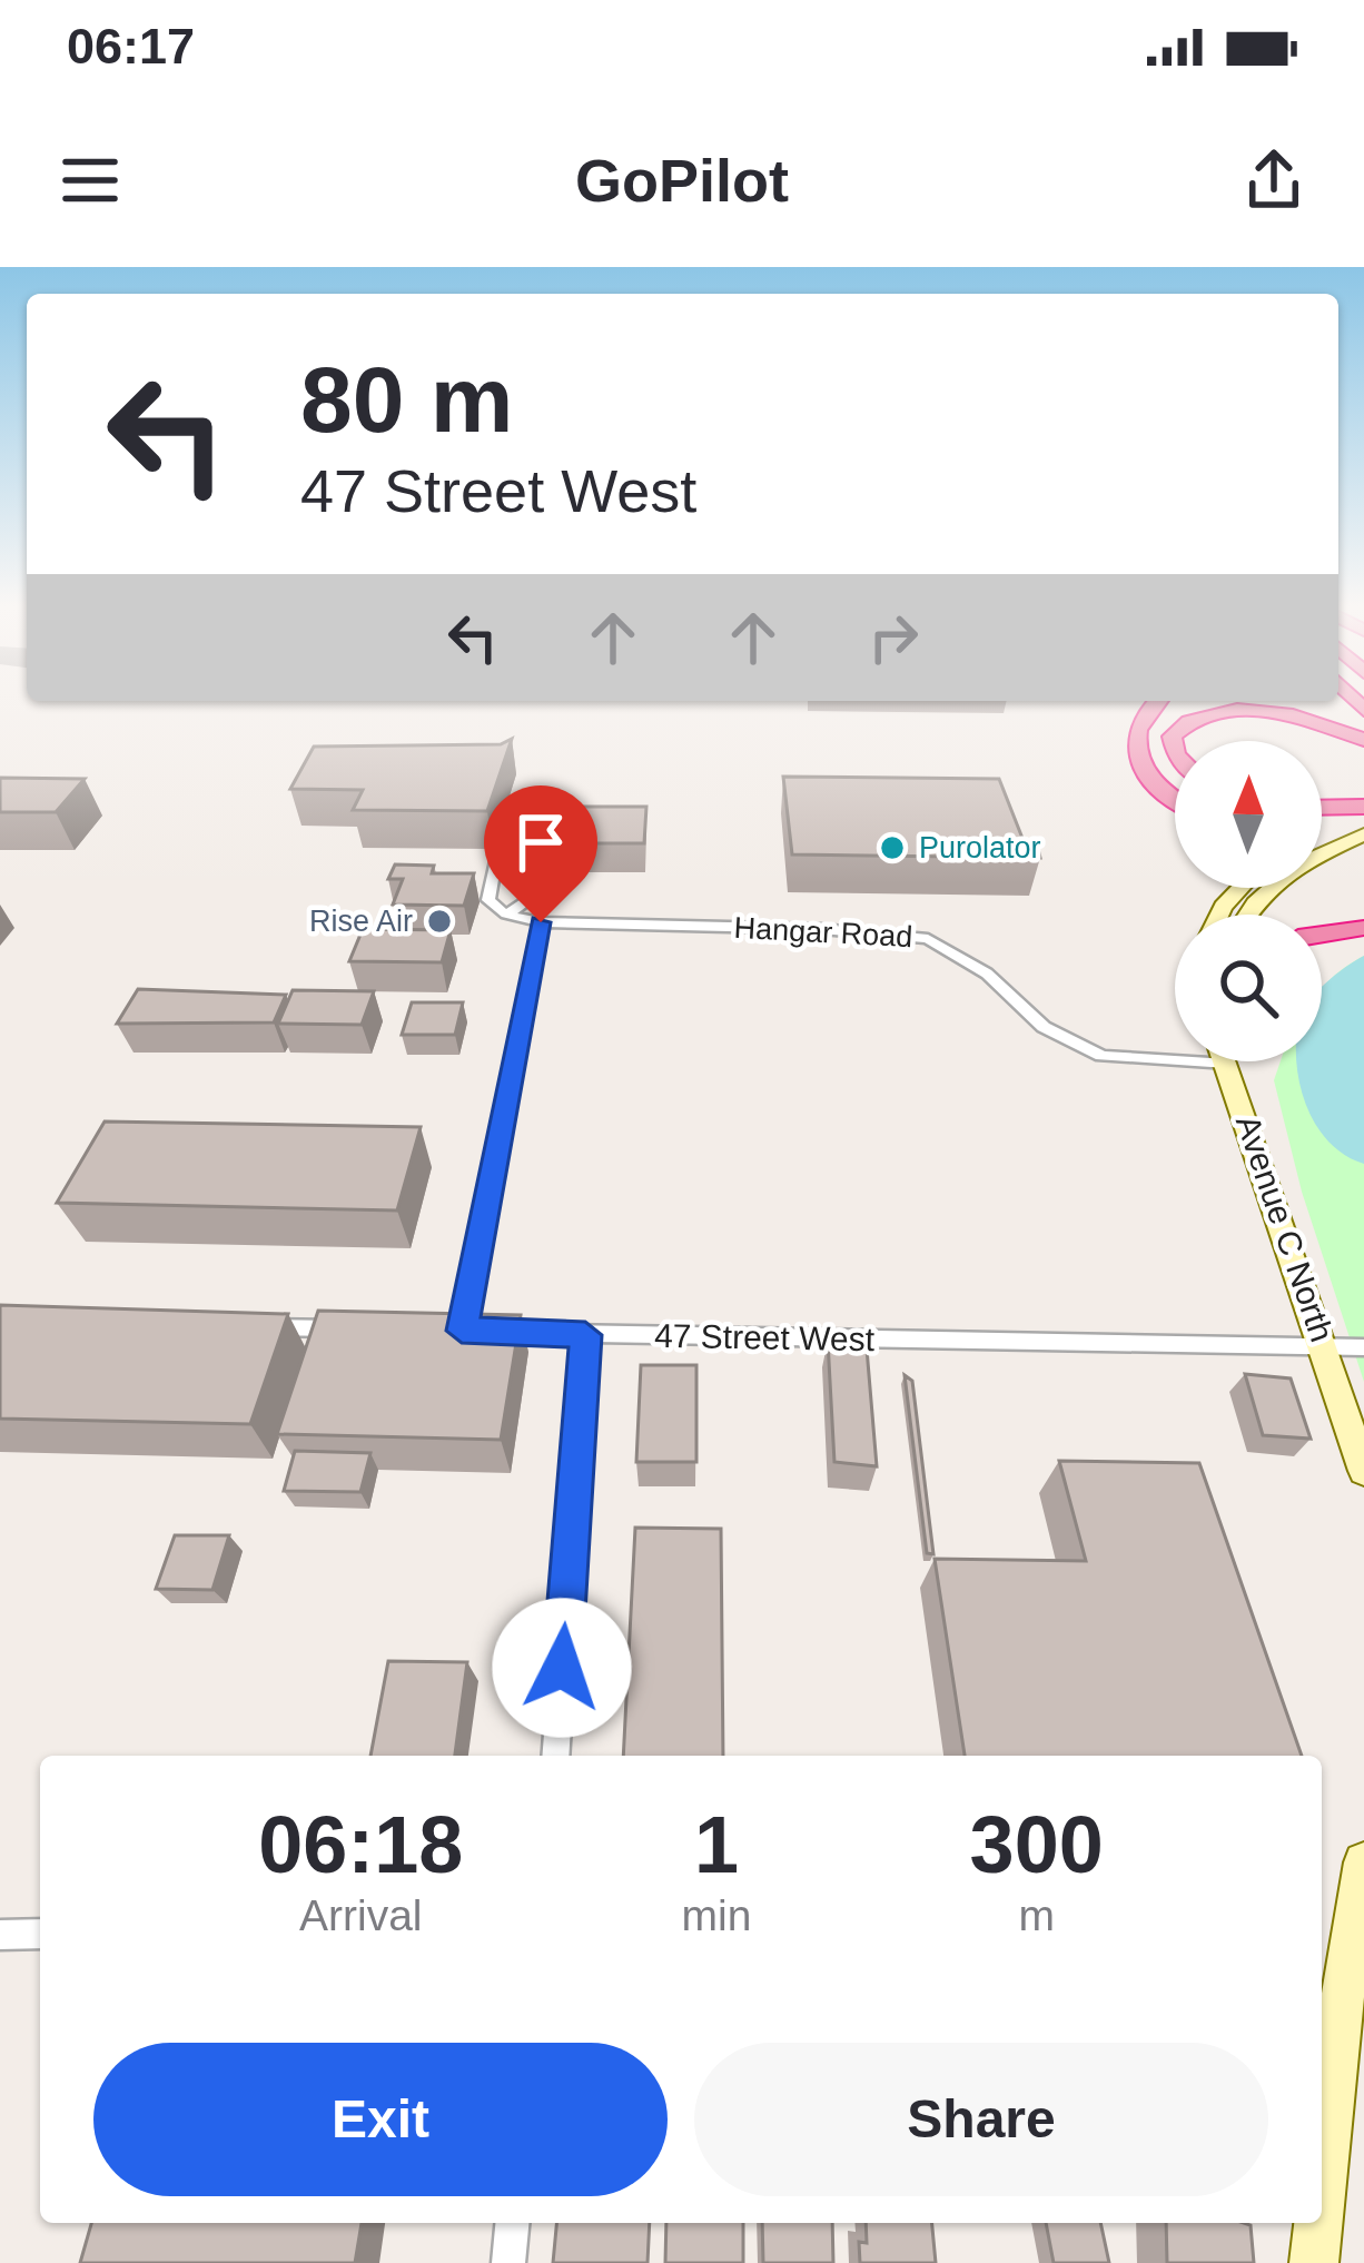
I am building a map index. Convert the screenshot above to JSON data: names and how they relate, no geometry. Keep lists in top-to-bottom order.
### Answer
{
  "streets": {
    "main road": ["Avenue C North"],
    "street": ["Hangar Road", "47 Street West"]
  },
  "crossings": [
    ["Avenue C North", "47 Street West"]
  ],
  "places": ["Purolator", "Rise Air"],
  "north": "top",
  "page": {
    "status": "06:17",
    "header": "GoPilot",
    "turn": ["80 m", "47 Street West"],
    "eta": [
      "06:18",
      "Arrival",
      "1",
      "min",
      "300",
      "m"
    ],
    "buttons": ["Exit", "Share"]
  }
}
